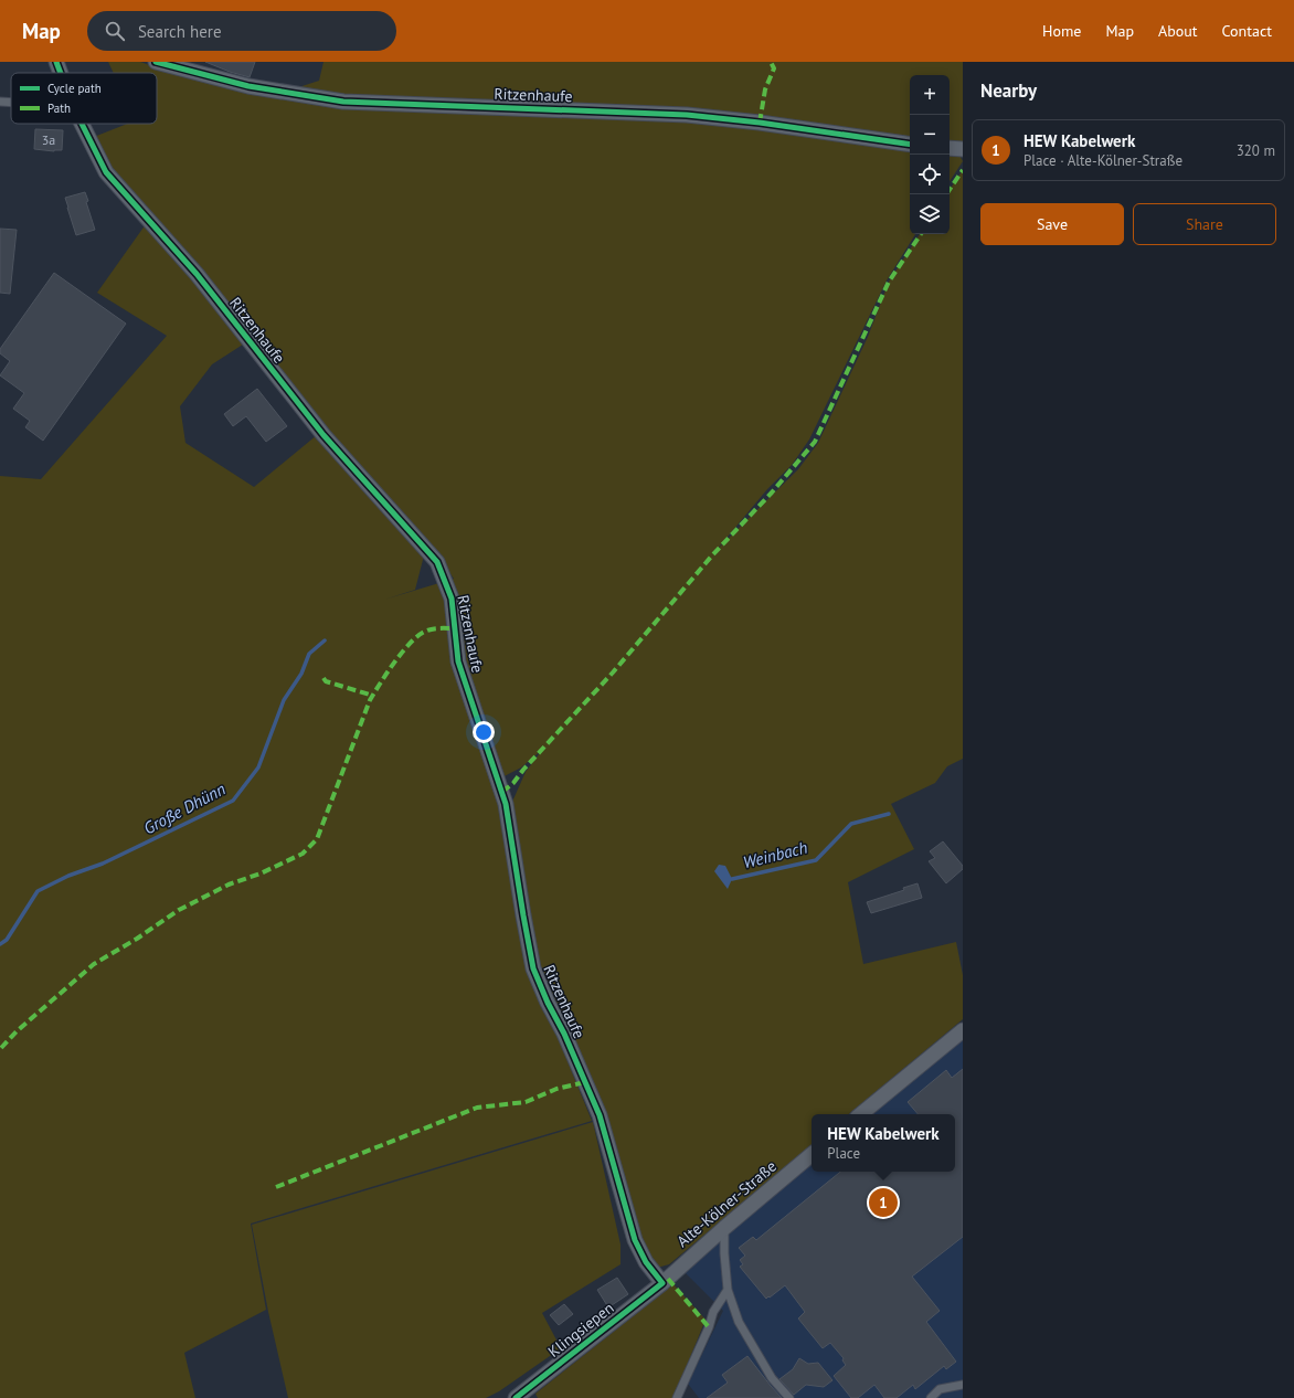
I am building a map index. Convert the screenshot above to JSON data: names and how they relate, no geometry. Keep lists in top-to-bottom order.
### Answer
{
  "streets": {
    "street": ["Ritzenhaufe", "Alte-Kölner-Straße", "Klingsiepen"]
  },
  "crossings": [
    ["Ritzenhaufe", "Alte-Kölner-Straße"],
    ["Ritzenhaufe", "Klingsiepen"],
    ["Alte-Kölner-Straße", "Klingsiepen"]
  ],
  "water": ["Große Dhünn", "Weinbach"],
  "house_numbers": ["3a"],
  "legend": ["Cycle path", "Path"],
  "page": {
    "header": "Map",
    "search": "Search here",
    "nav": [
      "Home",
      "Map",
      "About",
      "Contact"
    ],
    "heading": "Nearby",
    "map_buttons": ["+", "−"],
    "list": [
      {
        "mark": "1",
        "name": "HEW Kabelwerk",
        "note": "Place · Alte-Kölner-Straße",
        "value": "320 m"
      }
    ],
    "buttons": ["Save", "Share"],
    "popup": ["HEW Kabelwerk", "Place"],
    "pins": "1"
  }
}
